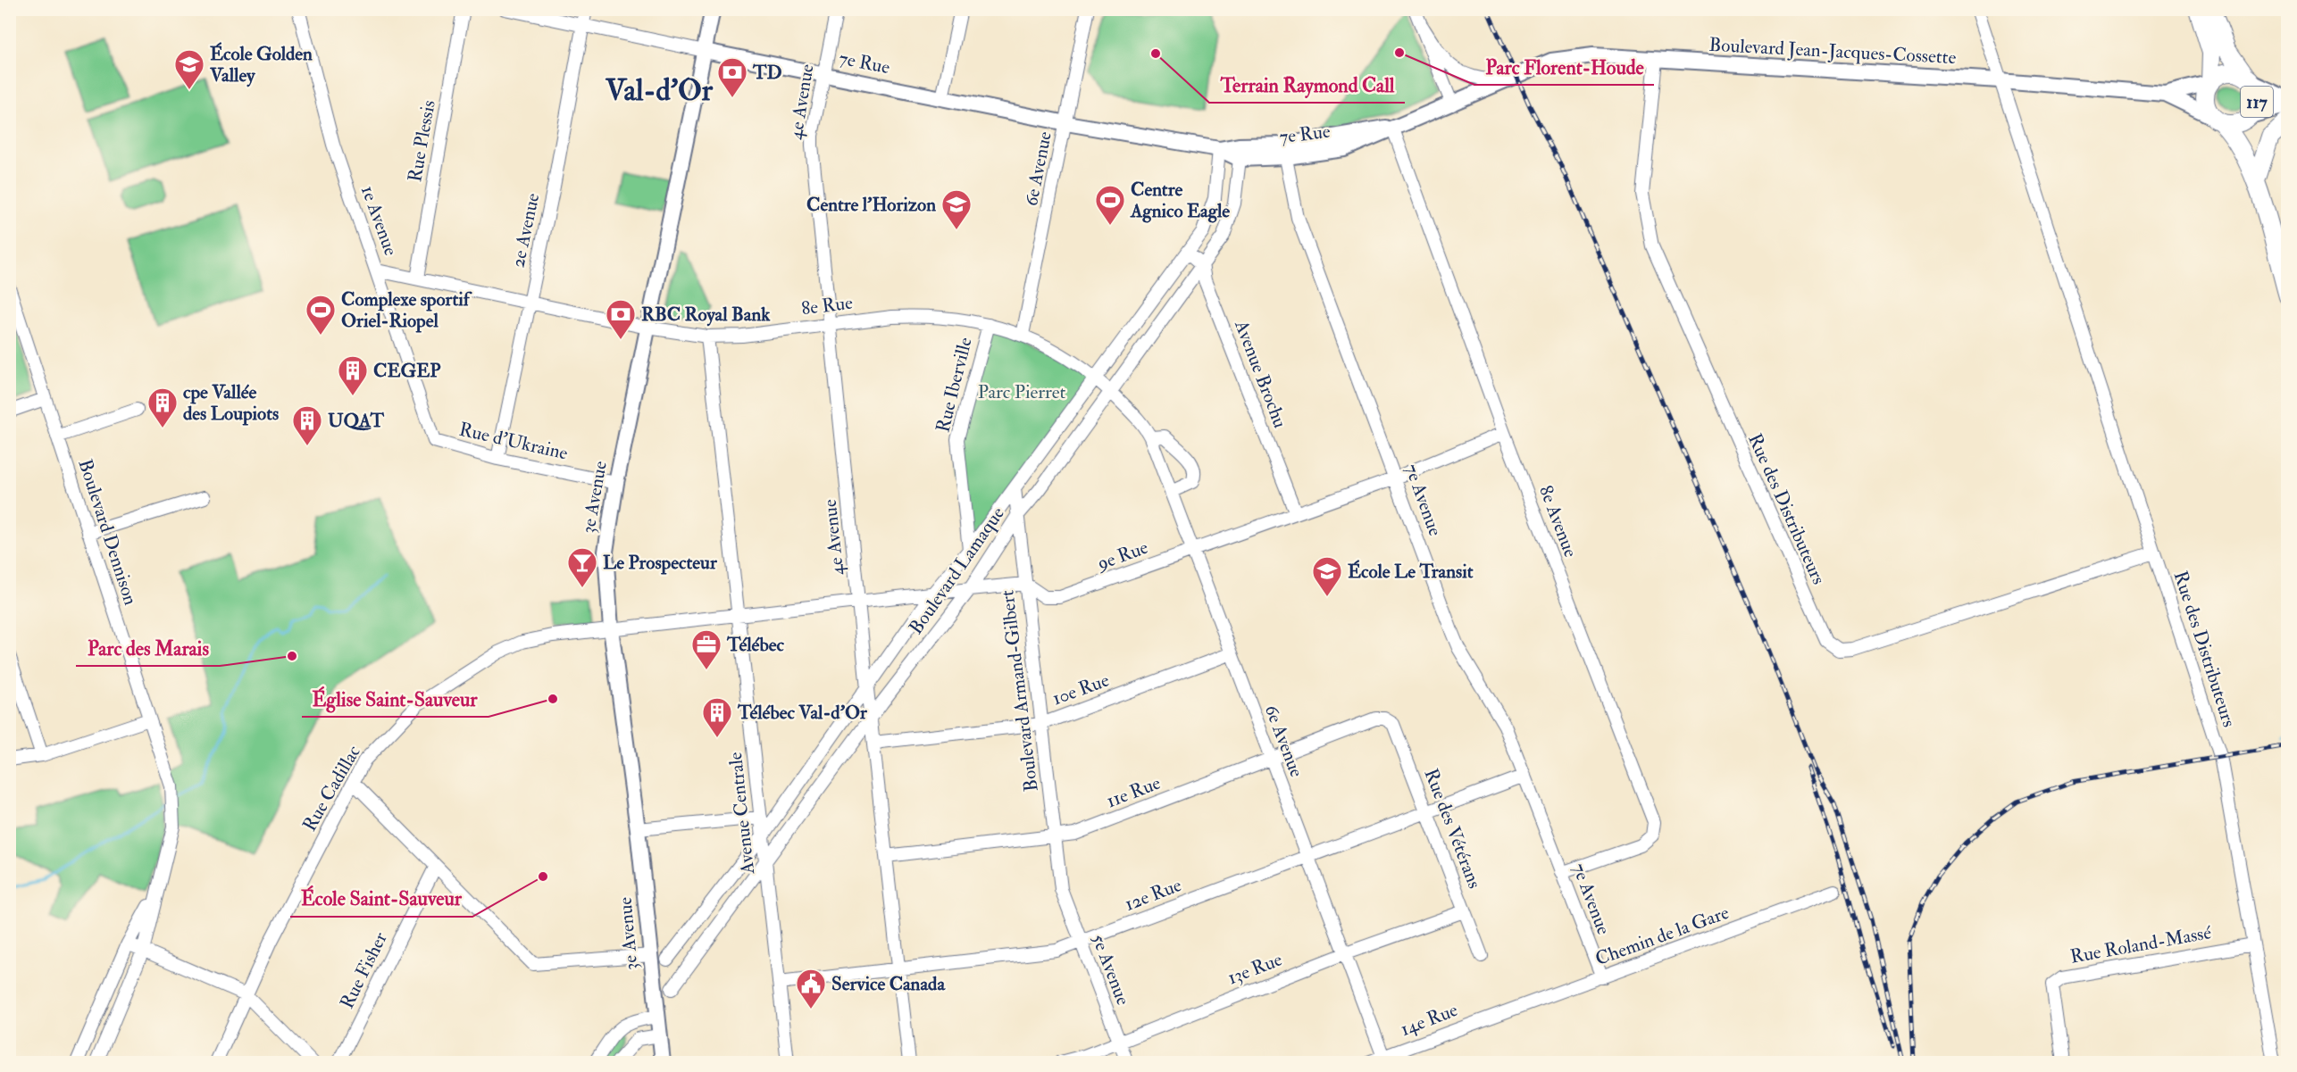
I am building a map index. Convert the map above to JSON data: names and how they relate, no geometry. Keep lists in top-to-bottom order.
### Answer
{
  "streets": {
    "highway": ["117"],
    "main road": ["Boulevard Jean-Jacques-Cossette", "7e Rue", "3e Avenue"],
    "street": [
      "4e Avenue",
      "Rue Plessis",
      "6e Avenue",
      "1e Avenue",
      "2e Avenue",
      "8e Rue",
      "Avenue Brochu",
      "Rue Iberville",
      "Rue d'Ukraine",
      "7e Avenue",
      "Rue des Distributeurs",
      "8e Avenue",
      "Boulevard Dennison",
      "9e Rue",
      "Boulevard Lamaque",
      "10e Rue",
      "Boulevard Armand-Gilbert",
      "Rue Cadillac",
      "11e Rue",
      "Avenue Centrale",
      "Rue des Vétérans",
      "12e Rue",
      "Chemin de la Gare",
      "Rue Roland-Massé",
      "13e Rue",
      "5e Avenue",
      "Rue Fisher",
      "14e Rue"
    ]
  },
  "crossings": [
    ["Boulevard Jean-Jacques-Cossette", "7e Rue"],
    ["Boulevard Jean-Jacques-Cossette", "117"],
    ["Boulevard Jean-Jacques-Cossette", "Rue des Distributeurs"],
    ["7e Rue", "4e Avenue"],
    ["7e Rue", "6e Avenue"],
    ["7e Rue", "2e Avenue"],
    ["7e Rue", "3e Avenue"],
    ["7e Rue", "7e Avenue"],
    ["7e Rue", "8e Avenue"],
    ["7e Rue", "Boulevard Lamaque"],
    ["4e Avenue", "8e Rue"],
    ["4e Avenue", "Boulevard Lamaque"],
    ["4e Avenue", "10e Rue"],
    ["4e Avenue", "11e Rue"],
    ["4e Avenue", "12e Rue"],
    ["Rue Plessis", "8e Rue"],
    ["6e Avenue", "8e Rue"],
    ["6e Avenue", "9e Rue"],
    ["6e Avenue", "10e Rue"],
    ["6e Avenue", "11e Rue"],
    ["6e Avenue", "12e Rue"],
    ["6e Avenue", "13e Rue"],
    ["6e Avenue", "14e Rue"],
    ["1e Avenue", "8e Rue"],
    ["1e Avenue", "Rue d'Ukraine"],
    ["2e Avenue", "8e Rue"],
    ["2e Avenue", "Rue d'Ukraine"],
    ["8e Rue", "Rue Iberville"],
    ["8e Rue", "3e Avenue"],
    ["8e Rue", "Boulevard Lamaque"],
    ["8e Rue", "Avenue Centrale"],
    ["Avenue Brochu", "9e Rue"],
    ["Avenue Brochu", "Boulevard Lamaque"],
    ["Rue Iberville", "Boulevard Lamaque"],
    ["Rue d'Ukraine", "3e Avenue"],
    ["3e Avenue", "Rue Cadillac"],
    ["7e Avenue", "8e Avenue"],
    ["7e Avenue", "9e Rue"],
    ["7e Avenue", "12e Rue"],
    ["7e Avenue", "Chemin de la Gare"],
    ["Rue des Distributeurs", "Rue Roland-Massé"],
    ["8e Avenue", "9e Rue"],
    ["9e Rue", "Boulevard Armand-Gilbert"],
    ["Boulevard Lamaque", "Boulevard Armand-Gilbert"],
    ["Boulevard Lamaque", "Avenue Centrale"],
    ["10e Rue", "Boulevard Armand-Gilbert"],
    ["Boulevard Armand-Gilbert", "11e Rue"],
    ["Boulevard Armand-Gilbert", "5e Avenue"],
    ["Rue Cadillac", "Avenue Centrale"],
    ["11e Rue", "Rue des Vétérans"],
    ["Avenue Centrale", "12e Rue"],
    ["Rue des Vétérans", "12e Rue"],
    ["Rue des Vétérans", "13e Rue"],
    ["12e Rue", "5e Avenue"],
    ["Chemin de la Gare", "14e Rue"],
    ["13e Rue", "5e Avenue"]
  ],
  "districts": ["Val-d'Or"],
  "parks": ["Parc Pierret"],
  "places": {
    "other": [
      "Parc Florent-Houde",
      "Terrain Raymond Call",
      "Parc des Marais",
      "Église Saint-Sauveur",
      "École Saint-Sauveur"
    ],
    "school or university": ["École Golden Valley", "Centre l'Horizon", "École Le Transit"],
    "bank": ["TD", "RBC Royal Bank"],
    "sports": ["Centre Agnico Eagle", "Complexe sportif Oriel-Riopel"],
    "building": [
      "CEGEP",
      "cpe Vallée des Loupiots",
      "UQAT",
      "Télébec Val-d'Or"
    ],
    "bar": ["Le Prospecteur"],
    "office": ["Télébec"],
    "public building": ["Service Canada"]
  }
}
